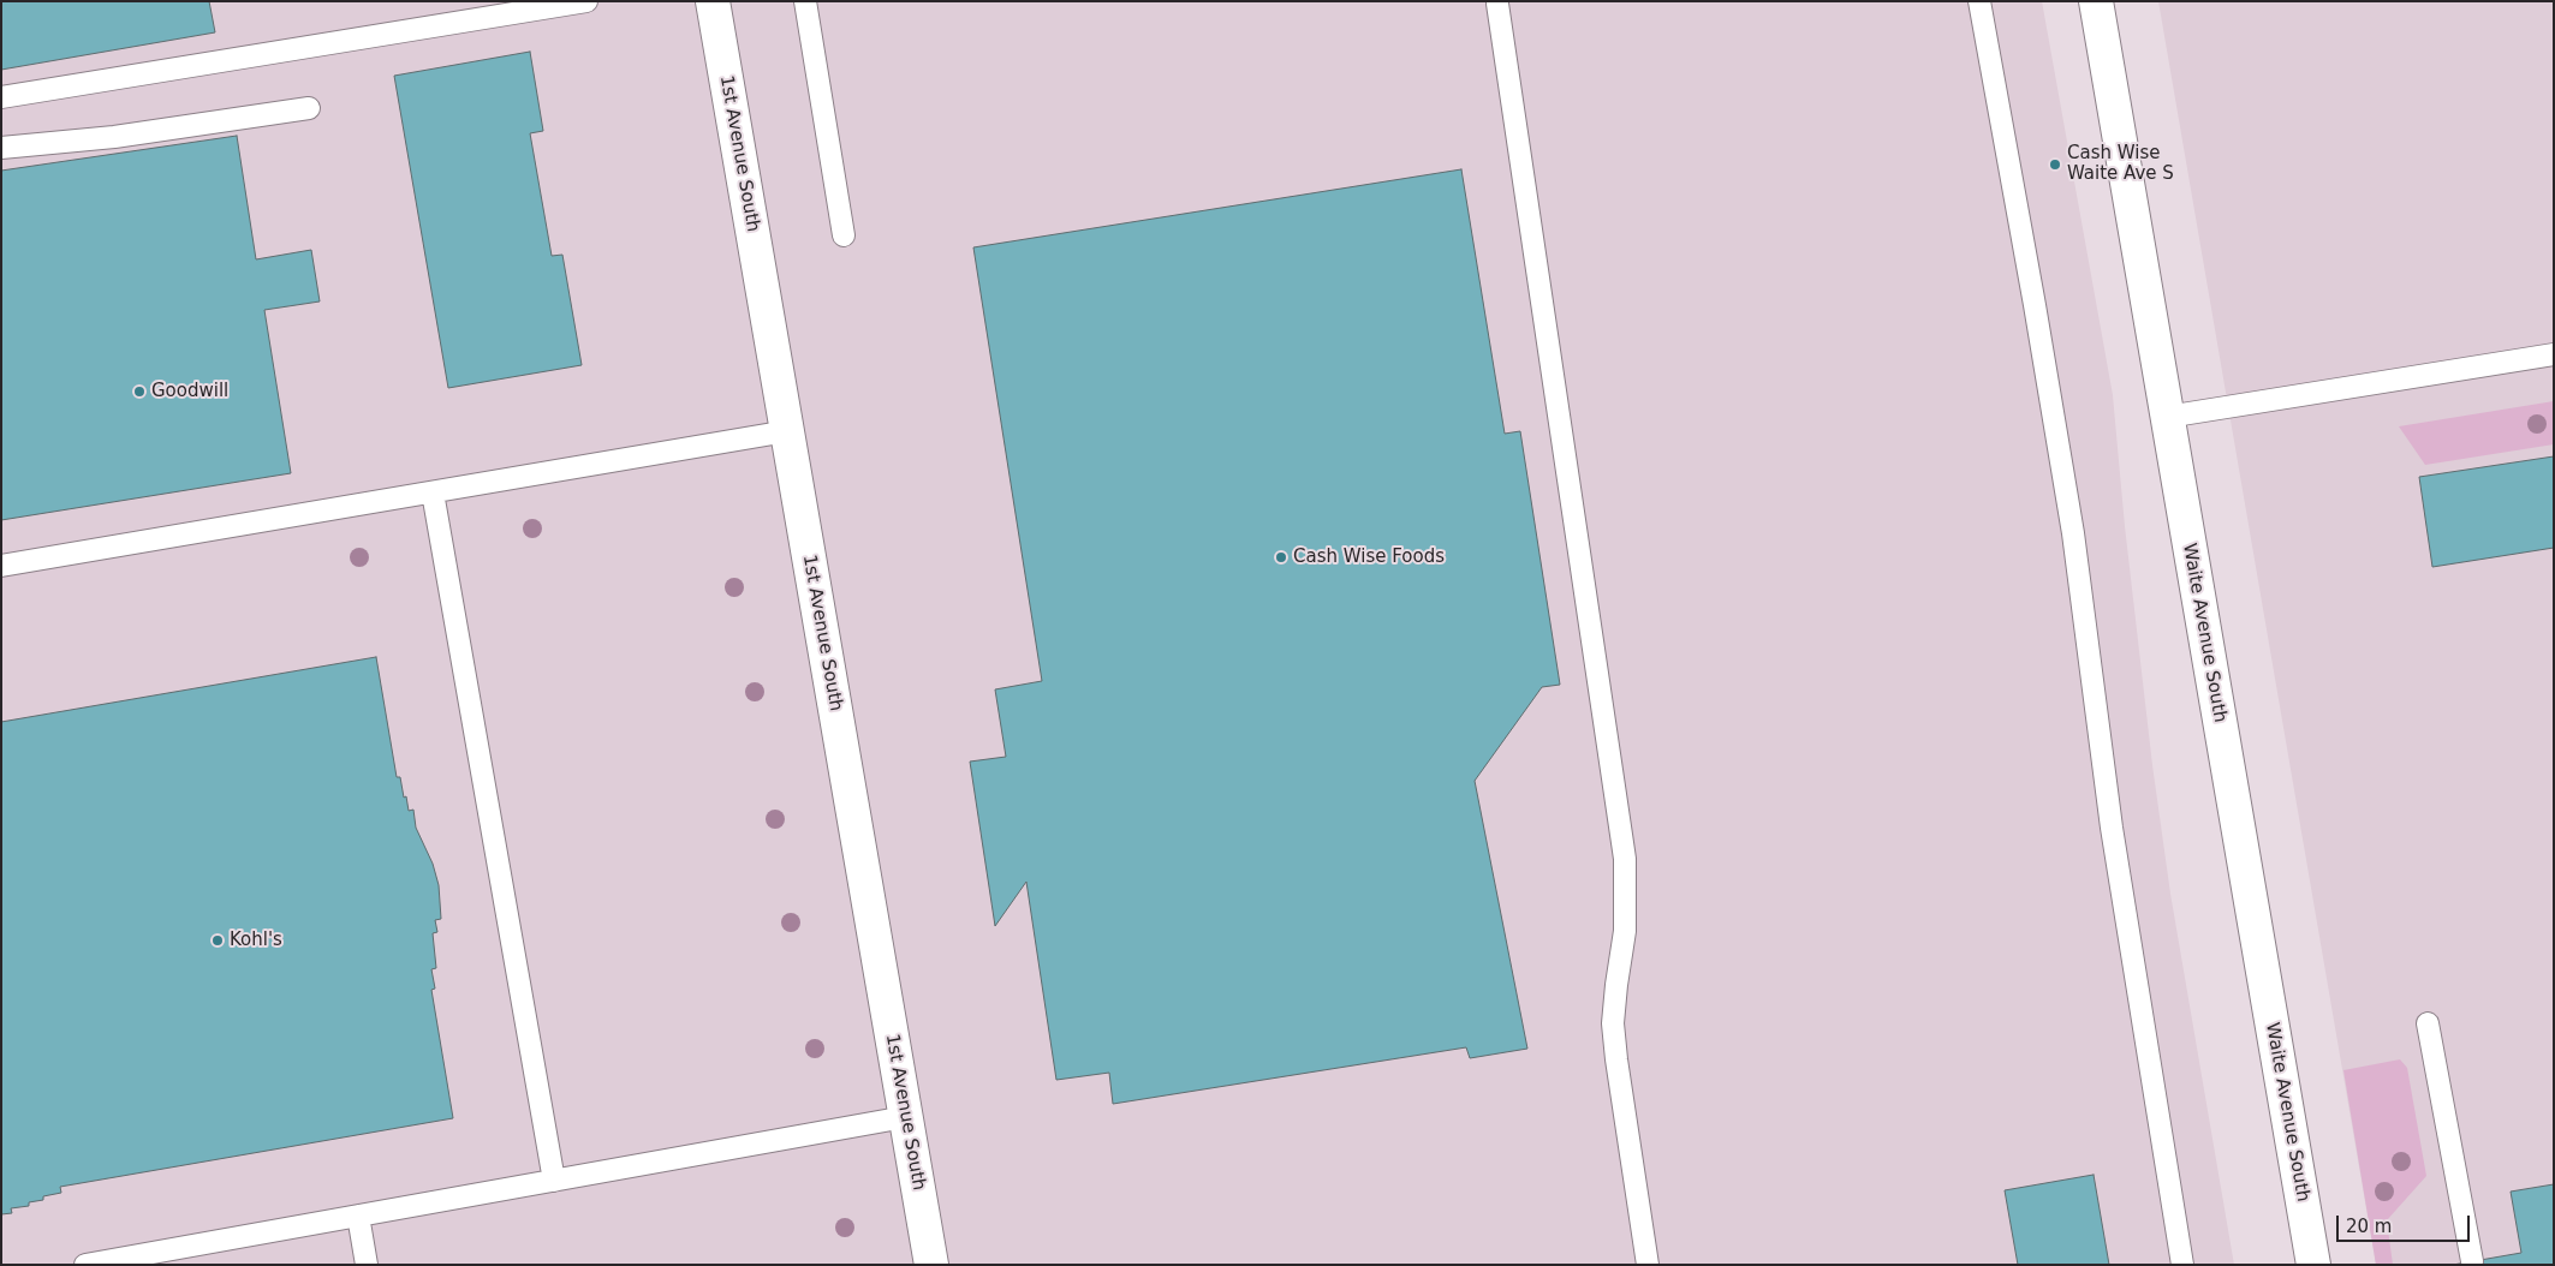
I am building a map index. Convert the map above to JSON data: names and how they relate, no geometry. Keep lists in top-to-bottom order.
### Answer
{
  "streets": {
    "street": ["1st Avenue South", "Waite Avenue South"]
  },
  "places": [
    "Cash Wise Waite Ave S",
    "Goodwill",
    "Cash Wise Foods",
    "Kohl's"
  ],
  "scale_bar": "20 m"
}
